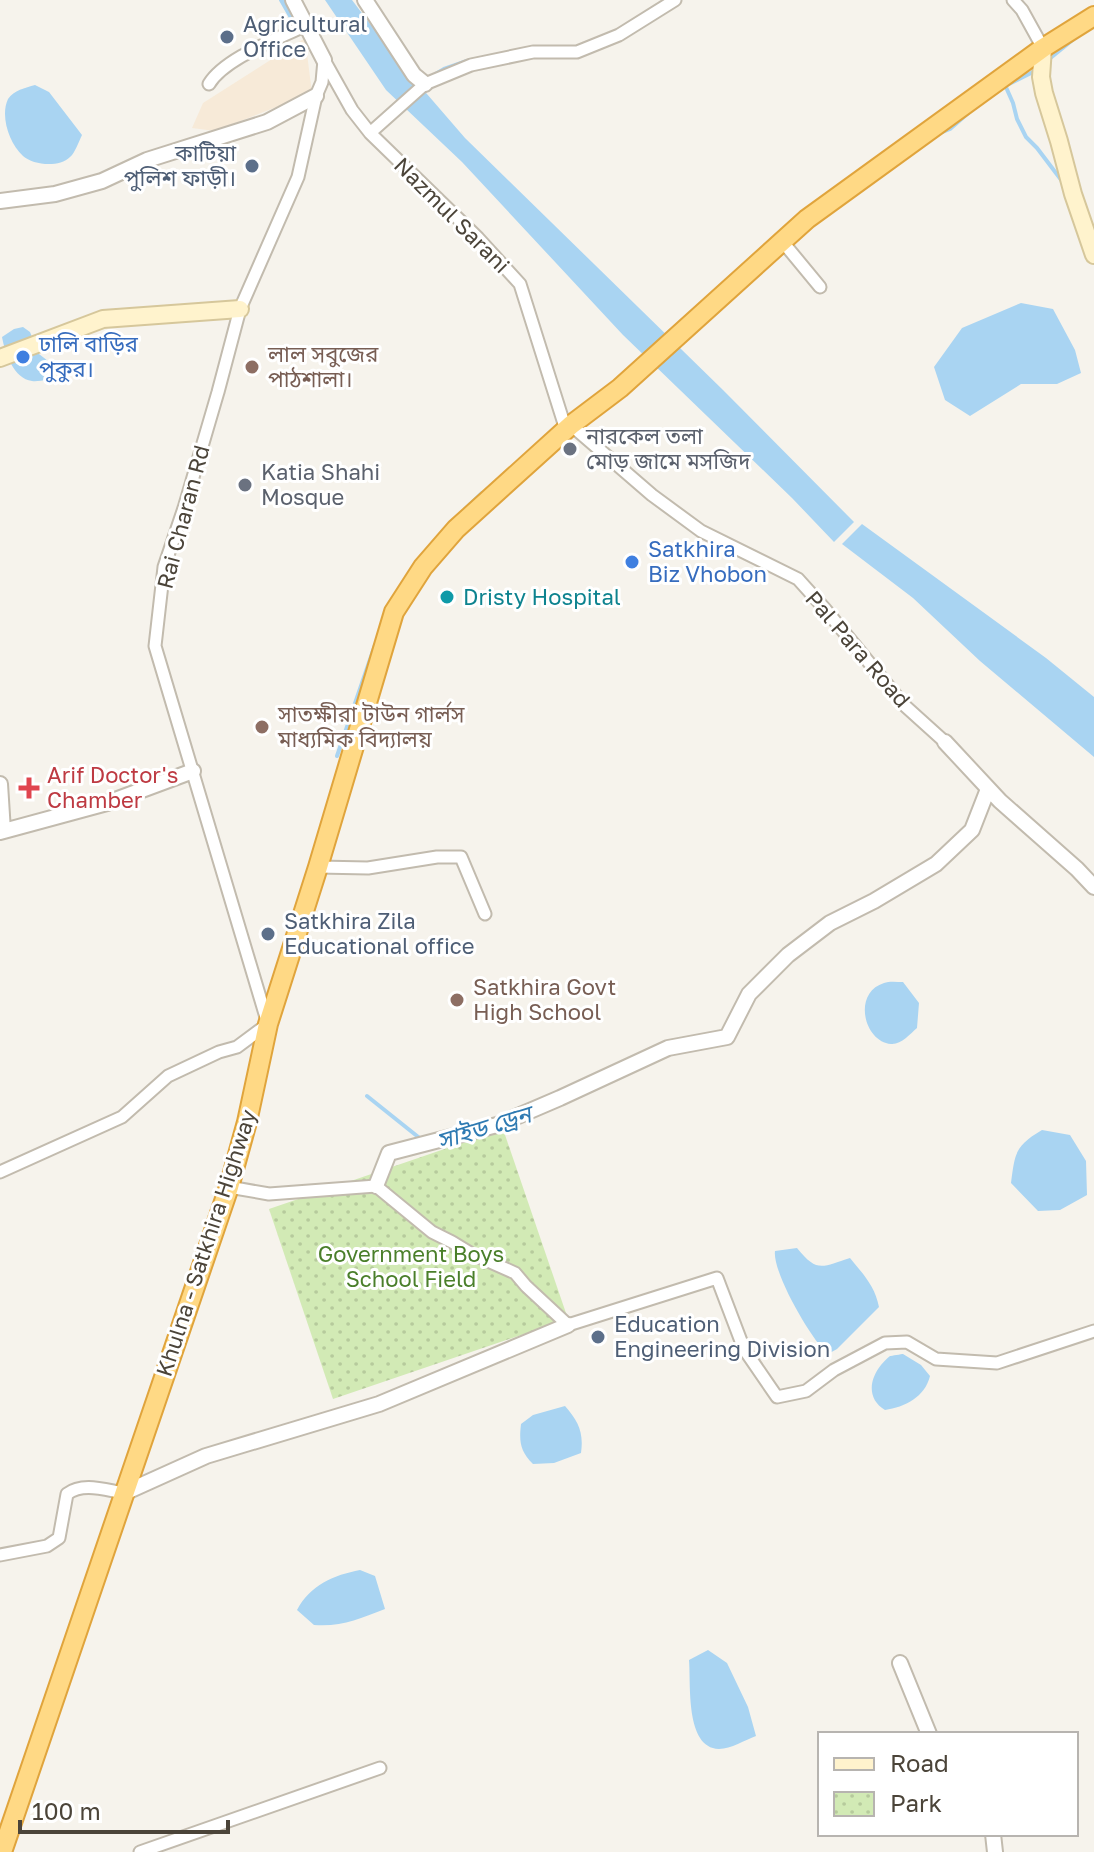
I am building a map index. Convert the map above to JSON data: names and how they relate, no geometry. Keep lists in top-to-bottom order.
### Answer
{
  "streets": {
    "highway": ["Khulna - Satkhira Highway"],
    "street": ["Nazmul Sarani", "Rai Charan Rd", "Pal Para Road"]
  },
  "crossings": [
    ["Nazmul Sarani", "Rai Charan Rd"],
    ["Nazmul Sarani", "Pal Para Road"],
    ["Nazmul Sarani", "Khulna - Satkhira Highway"],
    ["Rai Charan Rd", "Khulna - Satkhira Highway"],
    ["Pal Para Road", "Khulna - Satkhira Highway"]
  ],
  "water": ["সাইড ড্রেন"],
  "parks": ["Government Boys School Field"],
  "places": {
    "other": [
      "Agricultural Office",
      "কাটিয়া পুলিশ ফাড়ী।",
      "ঢালি বাড়ির পুকুর।",
      "লাল সবুজের পাঠশালা।",
      "নারকেল তলা মোড় জামে মসজিদ",
      "Katia Shahi Mosque",
      "Satkhira Biz Vhobon",
      "Dristy Hospital",
      "সাতক্ষীরা টাউন গার্লস মাধ্যমিক বিদ্যালয়",
      "Satkhira Zila Educational office",
      "Satkhira Govt High School",
      "Education Engineering Division"
    ],
    "health": ["Arif Doctor's Chamber"]
  },
  "legend": ["Road", "Park"],
  "scale_bar": "100 m"
}
